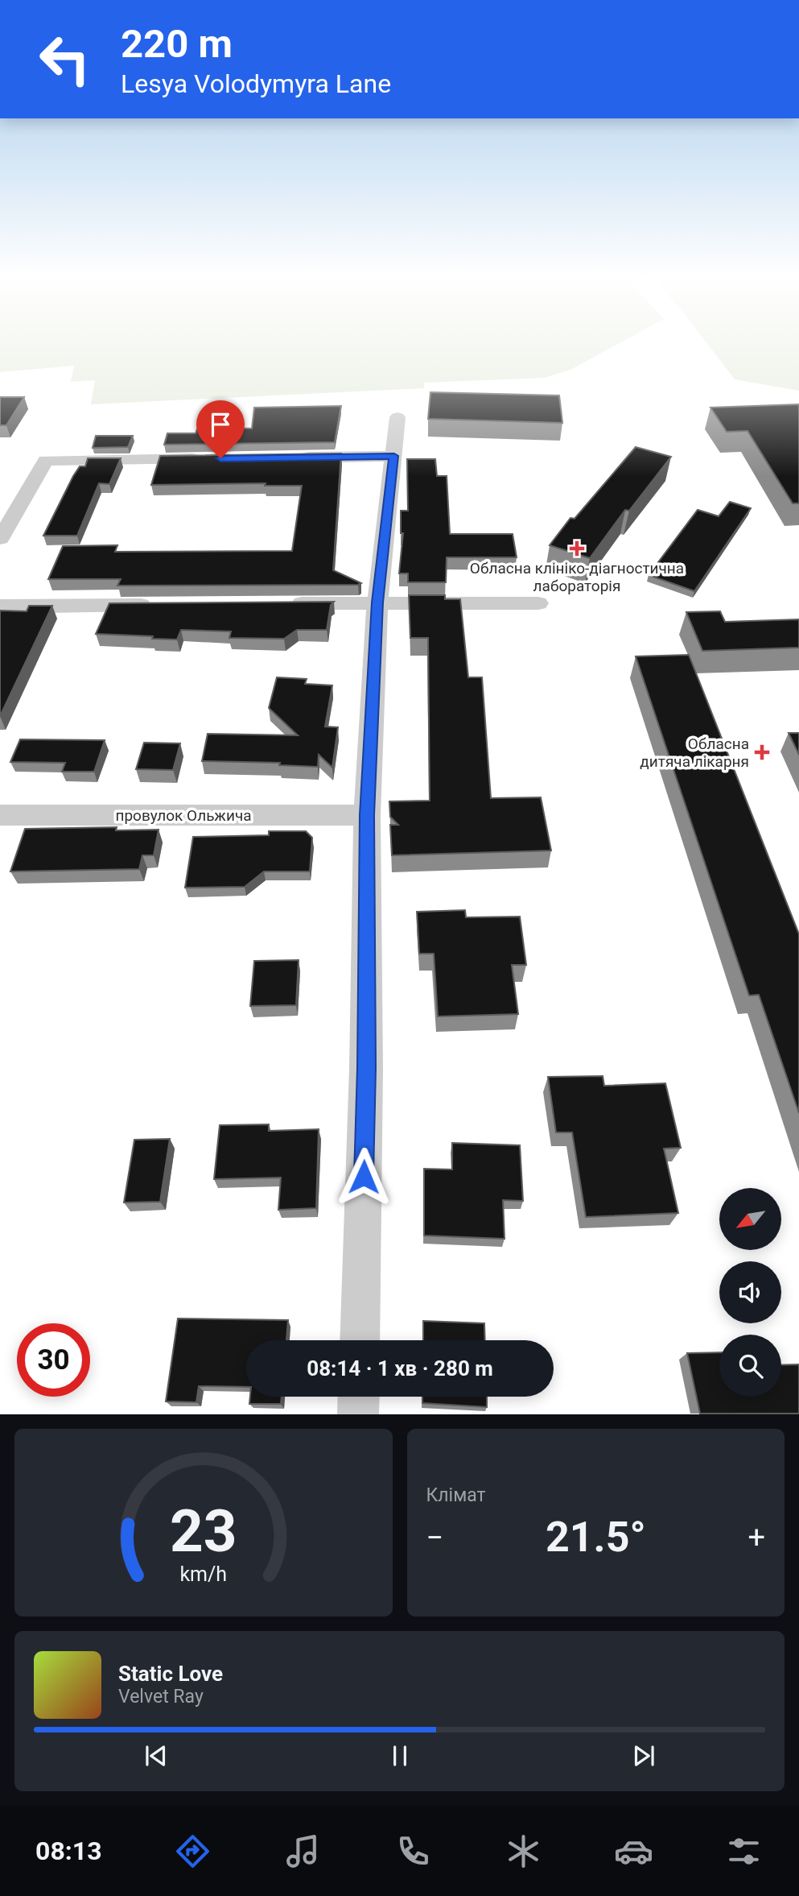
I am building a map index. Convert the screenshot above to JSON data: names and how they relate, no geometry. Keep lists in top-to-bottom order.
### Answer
{
  "streets": {
    "street": ["провулок Ольжича"]
  },
  "places": {
    "health": ["Обласна клініко-діагностична лабораторія", "Обласна дитяча лікарня"]
  },
  "north": "bottom left",
  "page": {
    "turn": ["220 m", "Lesya Volodymyra Lane"],
    "limit": "30",
    "trip": "08:14 · 1 хв · 280 m",
    "tile": "Клімат",
    "heat": ["−", "21.5°", "+"],
    "song": ["Static Love", "Velvet Ray"],
    "tabs": "08:13",
    "gauge": ["23", "km/h"]
  }
}
